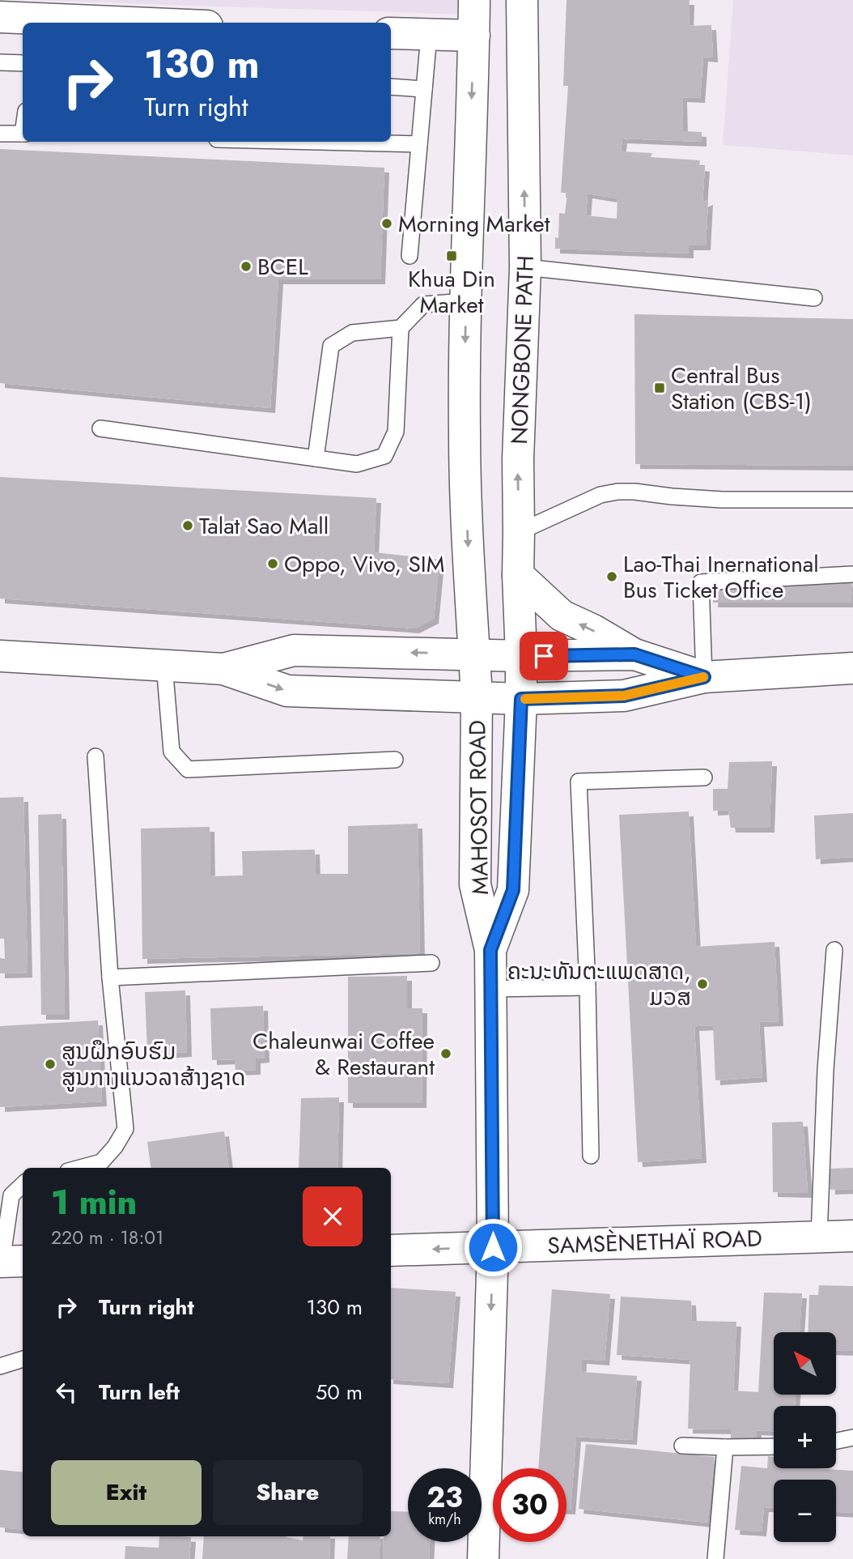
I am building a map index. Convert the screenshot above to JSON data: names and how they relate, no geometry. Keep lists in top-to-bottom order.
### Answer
{
  "streets": {
    "street": ["NONGBONE PATH", "MAHOSOT ROAD", "SAMSÈNETHAÏ ROAD"]
  },
  "crossings": [
    ["NONGBONE PATH", "MAHOSOT ROAD"],
    ["MAHOSOT ROAD", "SAMSÈNETHAÏ ROAD"]
  ],
  "places": {
    "other": [
      "Morning Market",
      "BCEL",
      "Talat Sao Mall",
      "Oppo, Vivo, SIM",
      "Lao-Thai Inernational Bus Ticket Office",
      "ຄະນະທັນຕະແພດສາດ, ມວສ",
      "Chaleunwai Coffee & Restaurant",
      "ສູນຝຶກອົບຮົມ ສູນກາງແນວລາສ້າງຊາດ"
    ],
    "transit": ["Khua Din Market", "Central Bus Station (CBS-1)"]
  },
  "north": "top left",
  "page": {
    "turn": ["130 m", "Turn right"],
    "heading": ["1 min", "220 m · 18:01"],
    "list": [
      {
        "name": "Turn right",
        "value": "130 m"
      },
      {
        "name": "Turn left",
        "value": "50 m"
      }
    ],
    "map_buttons": ["+", "−"],
    "buttons": ["Exit", "Share"],
    "speed": "23 km/h",
    "limit": "30"
  }
}
